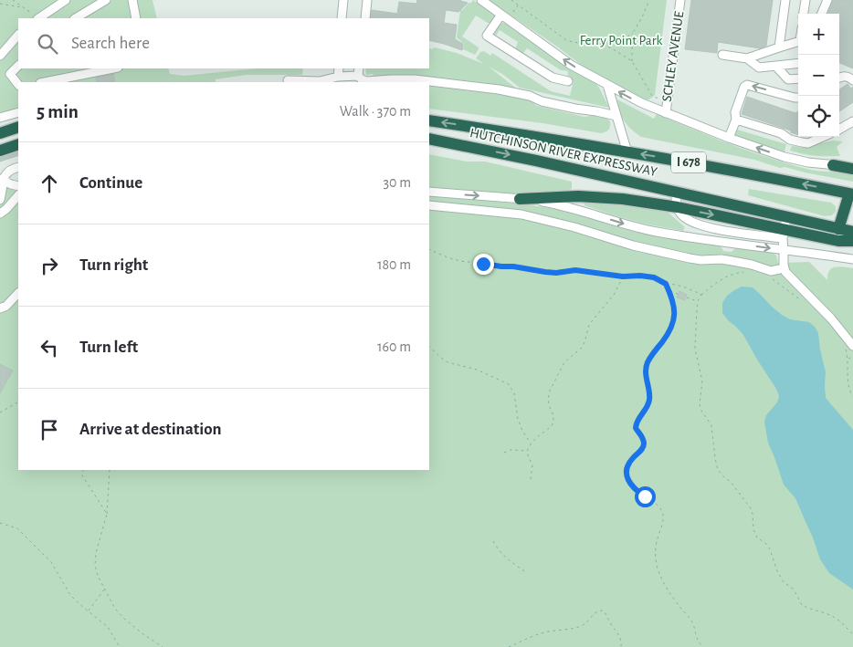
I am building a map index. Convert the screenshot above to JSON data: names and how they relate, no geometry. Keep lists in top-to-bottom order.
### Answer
{
  "streets": {
    "highway": ["HUTCHINSON RIVER EXPRESSWAY", "I 678"],
    "street": ["SCHLEY AVENUE"]
  },
  "parks": ["Ferry Point Park"],
  "page": {
    "map_buttons": ["+", "−"],
    "search": "Search here",
    "heading": ["5 min", "Walk · 370 m"],
    "list": [
      ["Continue", "30 m"],
      ["Turn right", "180 m"],
      ["Turn left", "160 m"],
      "Arrive at destination"
    ]
  }
}
